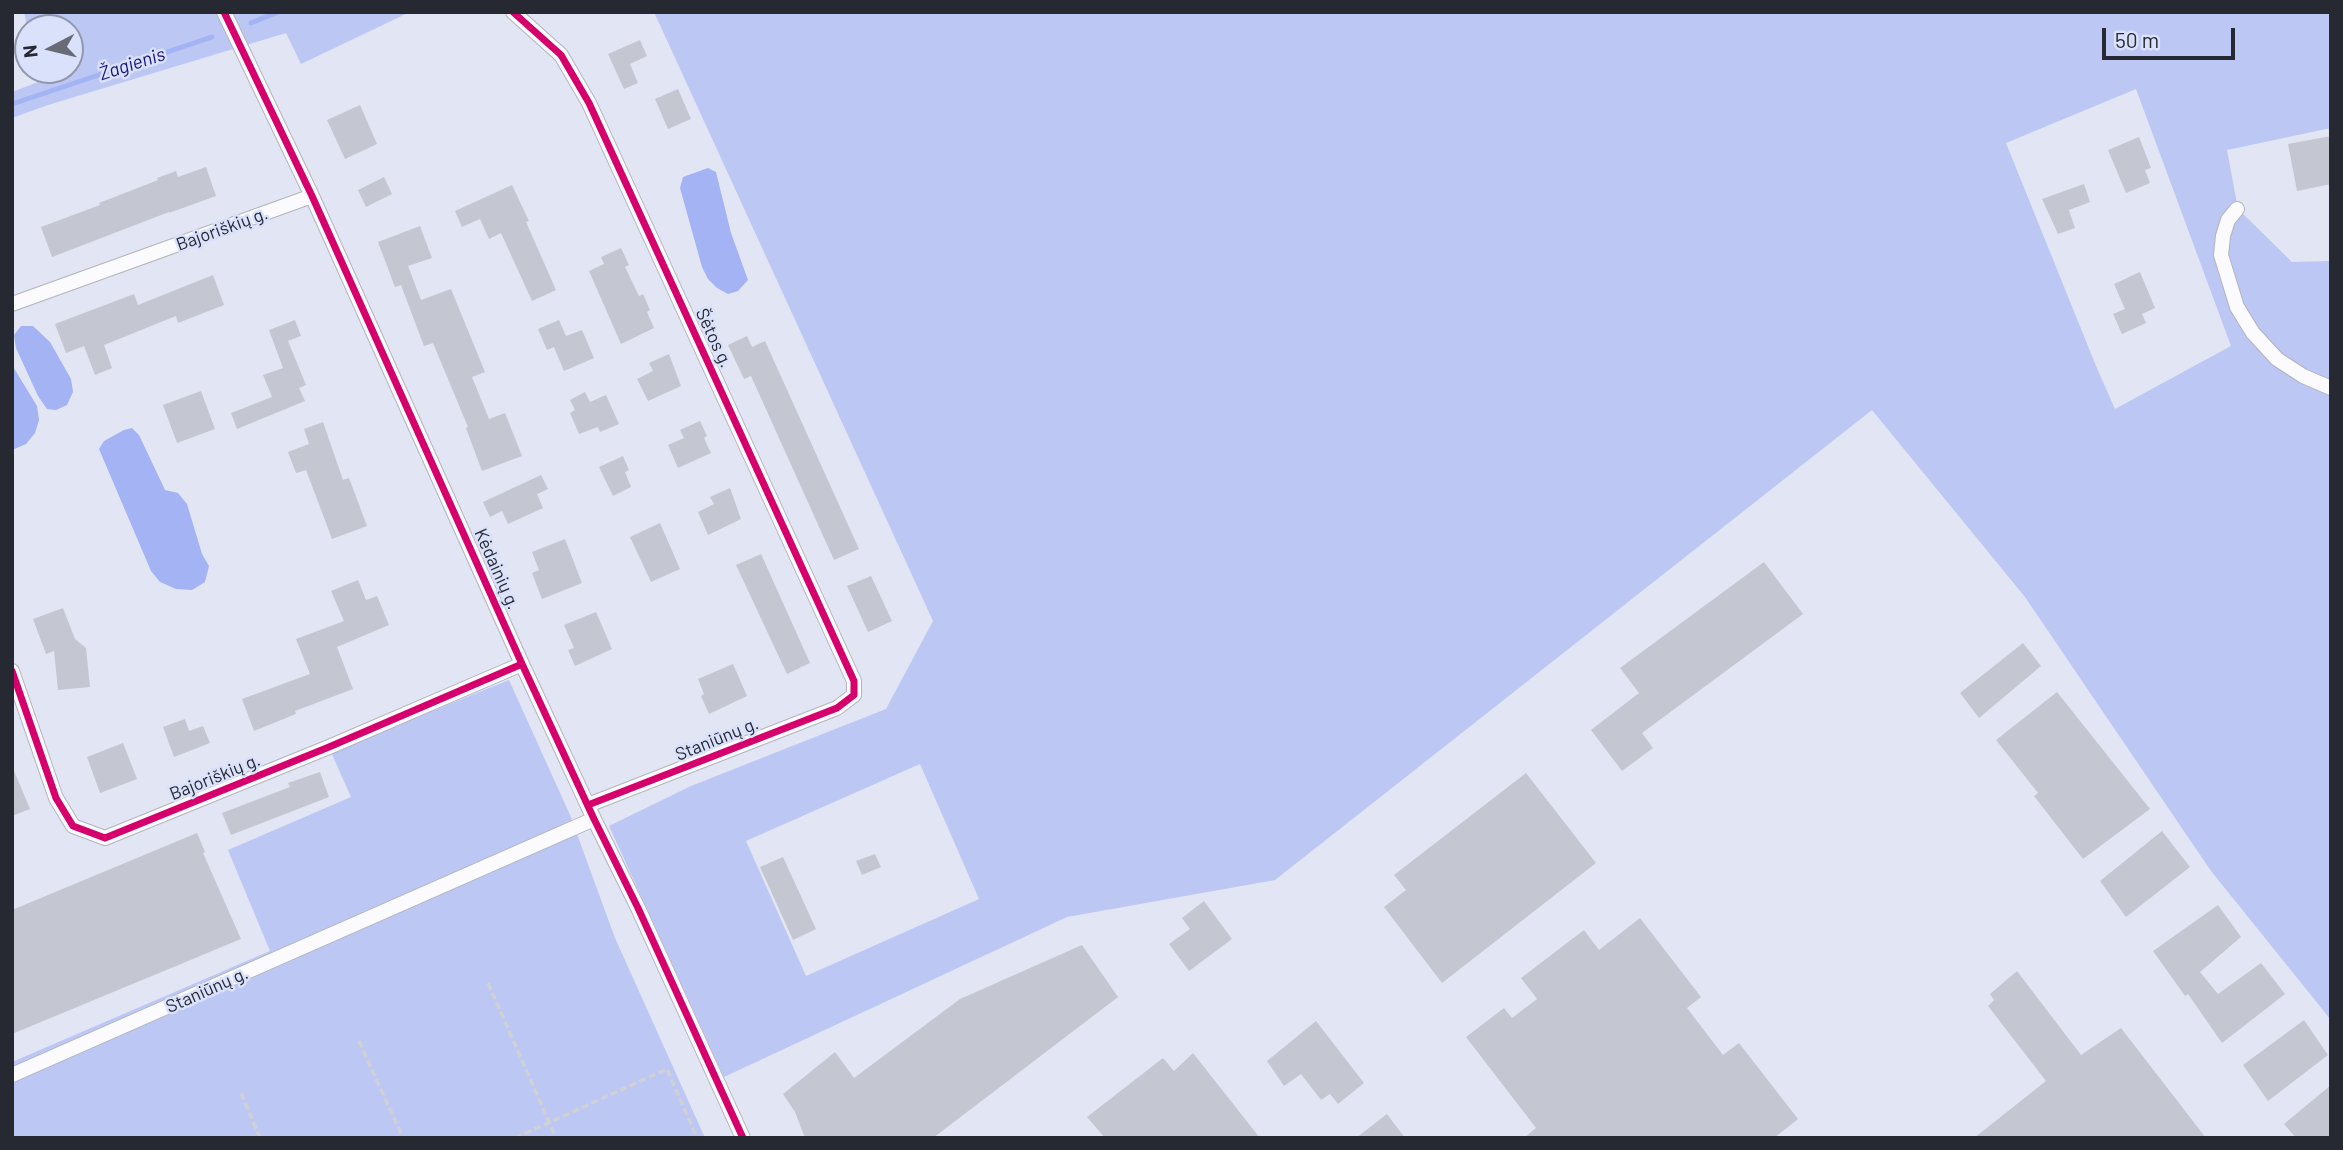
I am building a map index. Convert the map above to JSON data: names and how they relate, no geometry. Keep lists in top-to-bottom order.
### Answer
{
  "streets": {
    "street": [
      "Bajoriškių g.",
      "Šėtos g.",
      "Kėdainių g.",
      "Staniūnų g."
    ]
  },
  "crossings": [
    ["Bajoriškių g.", "Kėdainių g."],
    ["Šėtos g.", "Staniūnų g."],
    ["Kėdainių g.", "Staniūnų g."]
  ],
  "water": ["Žagienis"],
  "scale_bar": "50 m",
  "north": "left"
}
